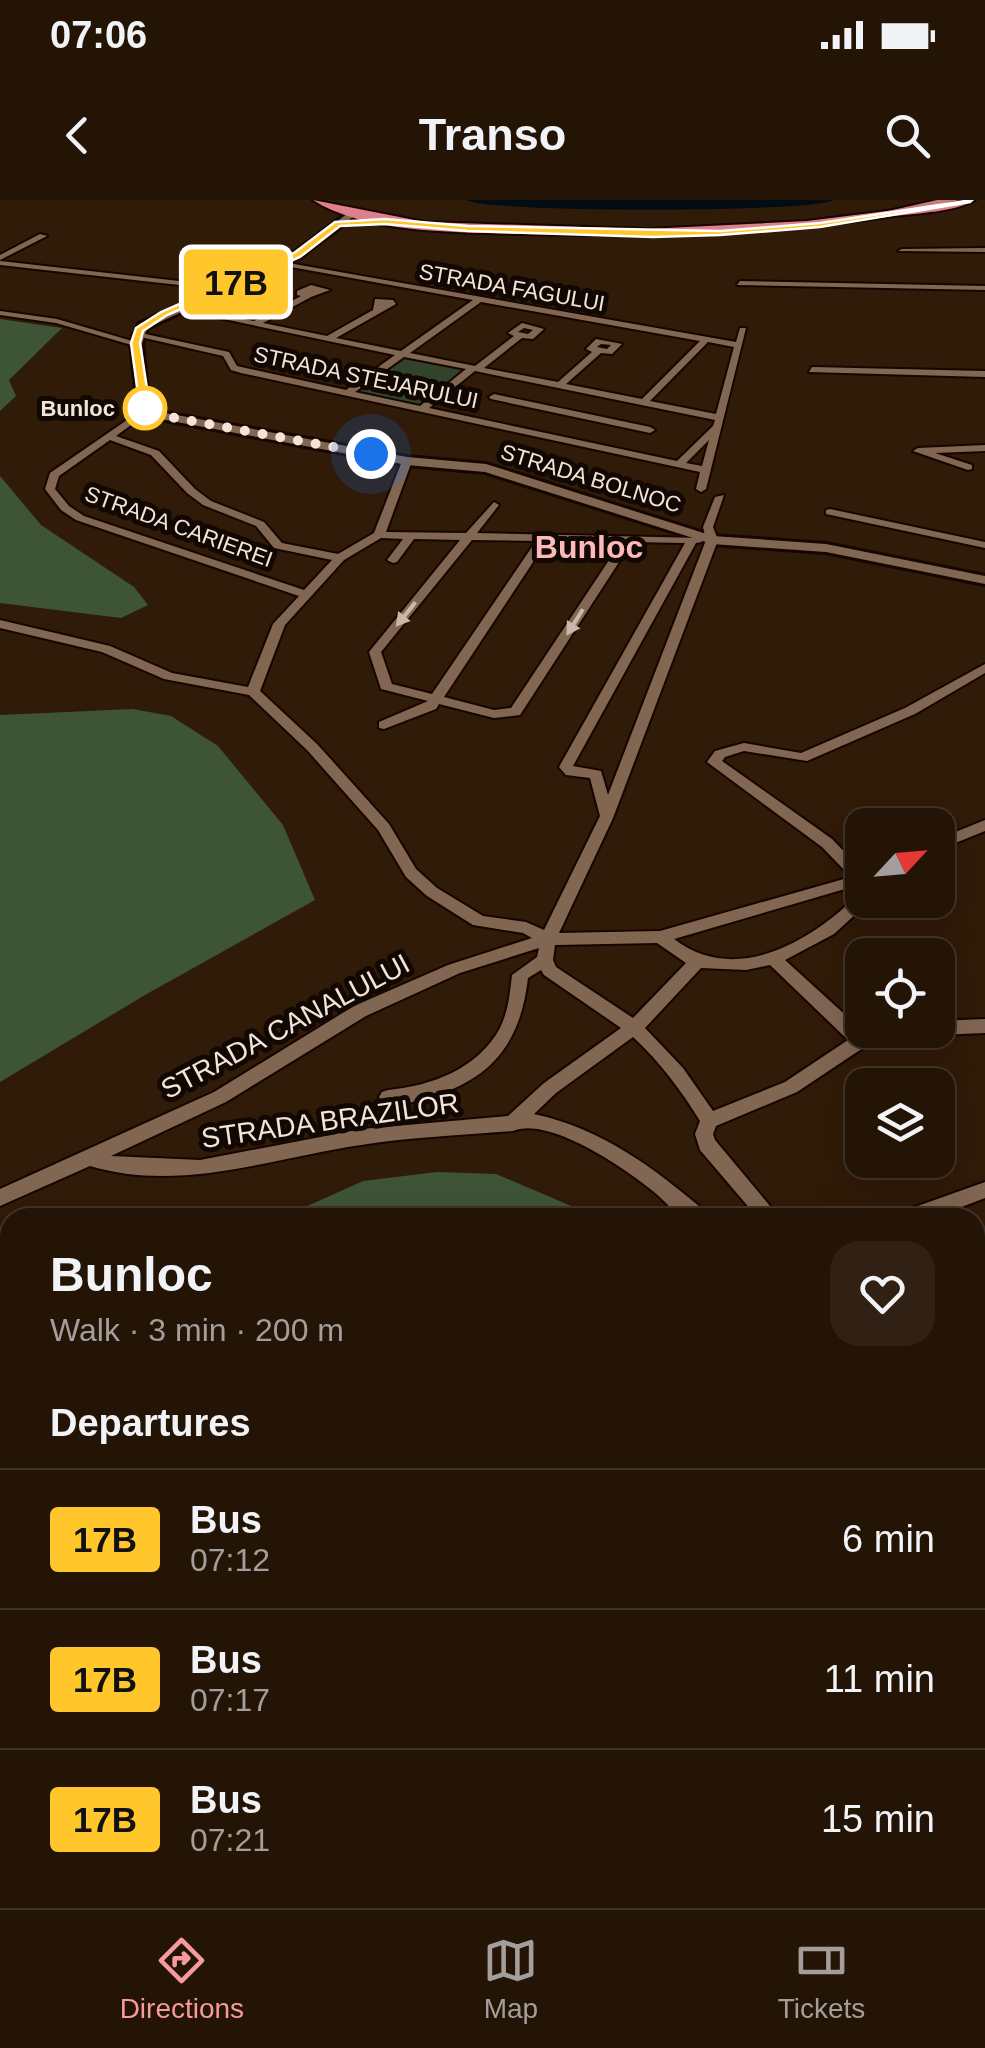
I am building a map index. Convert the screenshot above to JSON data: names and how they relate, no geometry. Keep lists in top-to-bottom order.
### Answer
{
  "streets": {
    "street": [
      "STRADA FAGULUI",
      "STRADA STEJARULUI",
      "STRADA BOLNOC",
      "STRADA CARIEREI",
      "STRADA CANALULUI",
      "STRADA BRAZILOR"
    ]
  },
  "crossings": [
    ["STRADA BOLNOC", "STRADA CARIEREI"],
    ["STRADA CANALULUI", "STRADA BRAZILOR"]
  ],
  "districts": ["Bunloc"],
  "places": ["Bunloc"],
  "lines": ["bus line 17B"],
  "north": "top right",
  "page": {
    "status": "07:06",
    "header": "Transo",
    "on_map": "17B",
    "heading": [
      ["Bunloc", "Walk · 3 min · 200 m"],
      "Departures"
    ],
    "list": [
      {
        "mark": "17B",
        "name": "Bus",
        "note": "07:12",
        "value": "6 min"
      },
      {
        "mark": "17B",
        "name": "Bus",
        "note": "07:17",
        "value": "11 min"
      },
      {
        "mark": "17B",
        "name": "Bus",
        "note": "07:21",
        "value": "15 min"
      }
    ],
    "tabs": ["Directions", "Map", "Tickets"]
  }
}
